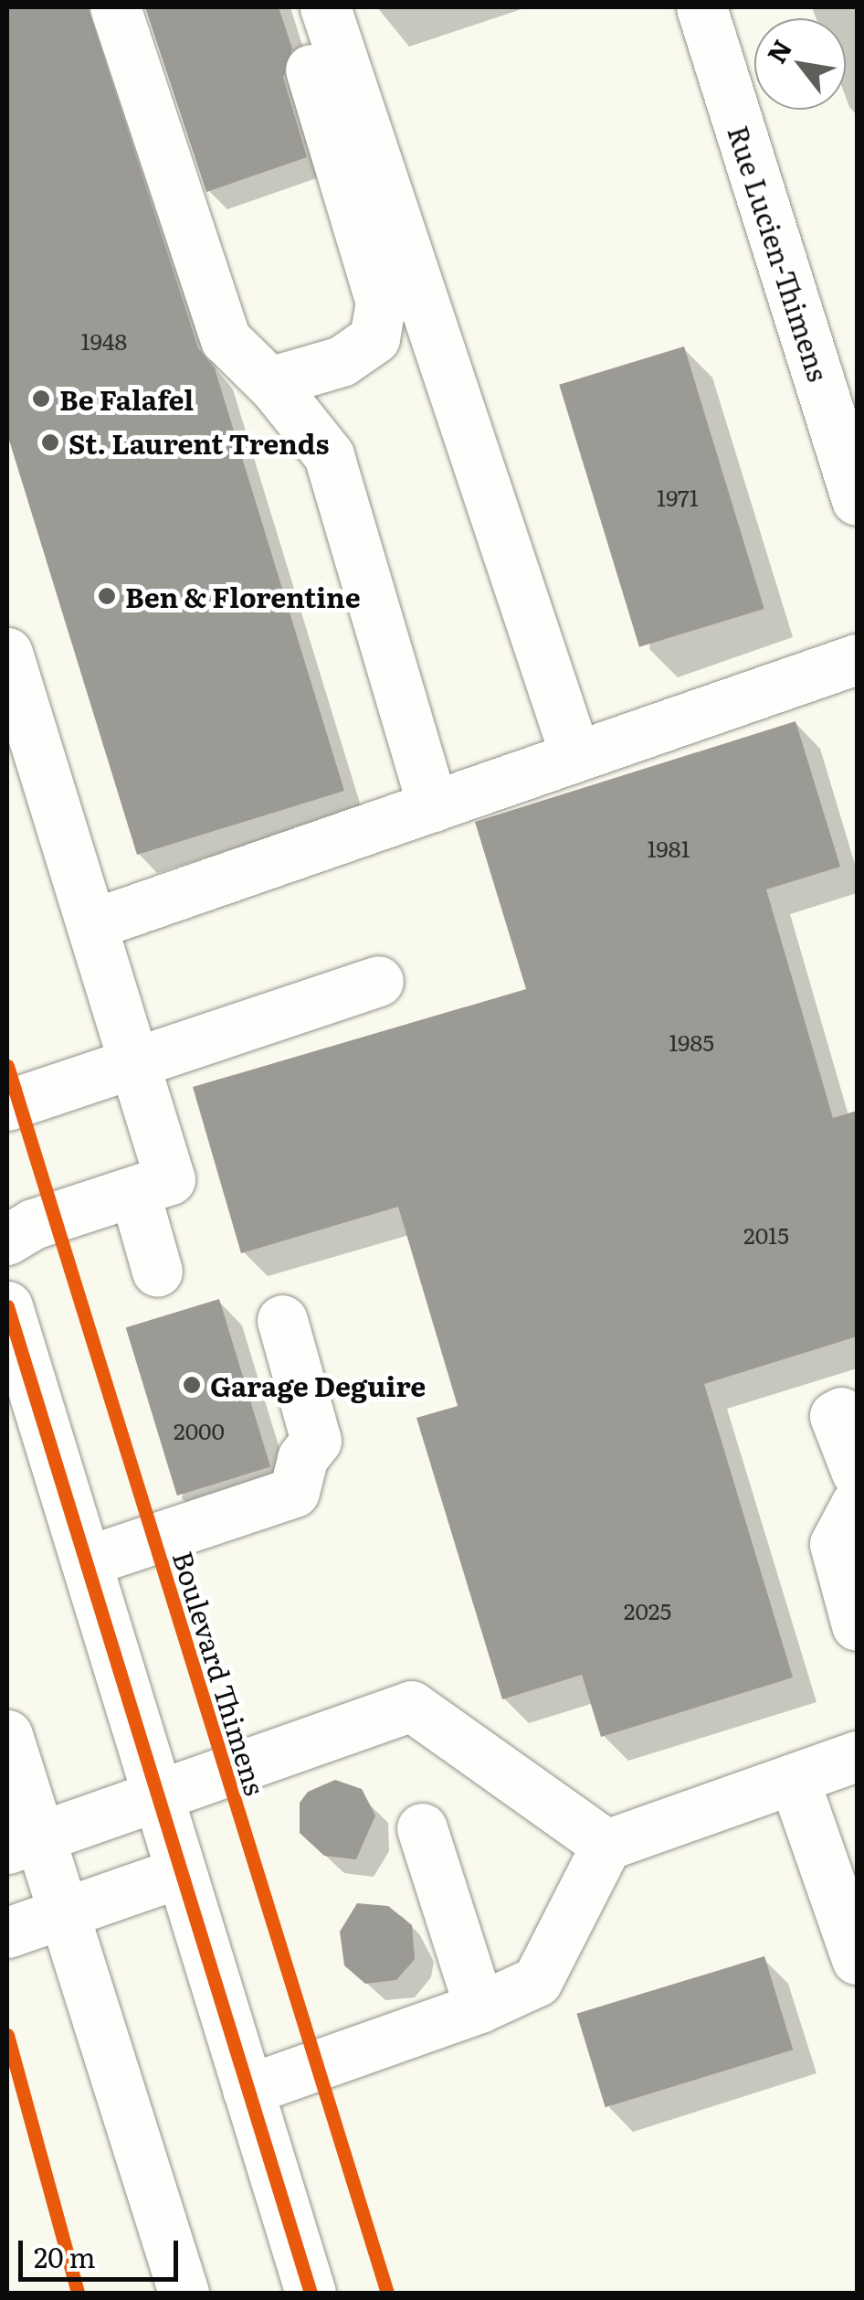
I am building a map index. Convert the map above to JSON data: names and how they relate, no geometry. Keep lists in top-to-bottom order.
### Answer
{
  "streets": {
    "street": ["Rue Lucien-Thimens"],
    "cycle path": ["Boulevard Thimens"]
  },
  "places": [
    "Be Falafel",
    "St. Laurent Trends",
    "Ben & Florentine",
    "Garage Deguire"
  ],
  "house_numbers": [
    "1948",
    "1971",
    "1981",
    "1985",
    "2015",
    "2000",
    "2025"
  ],
  "scale_bar": "20 m",
  "north": "top left"
}
